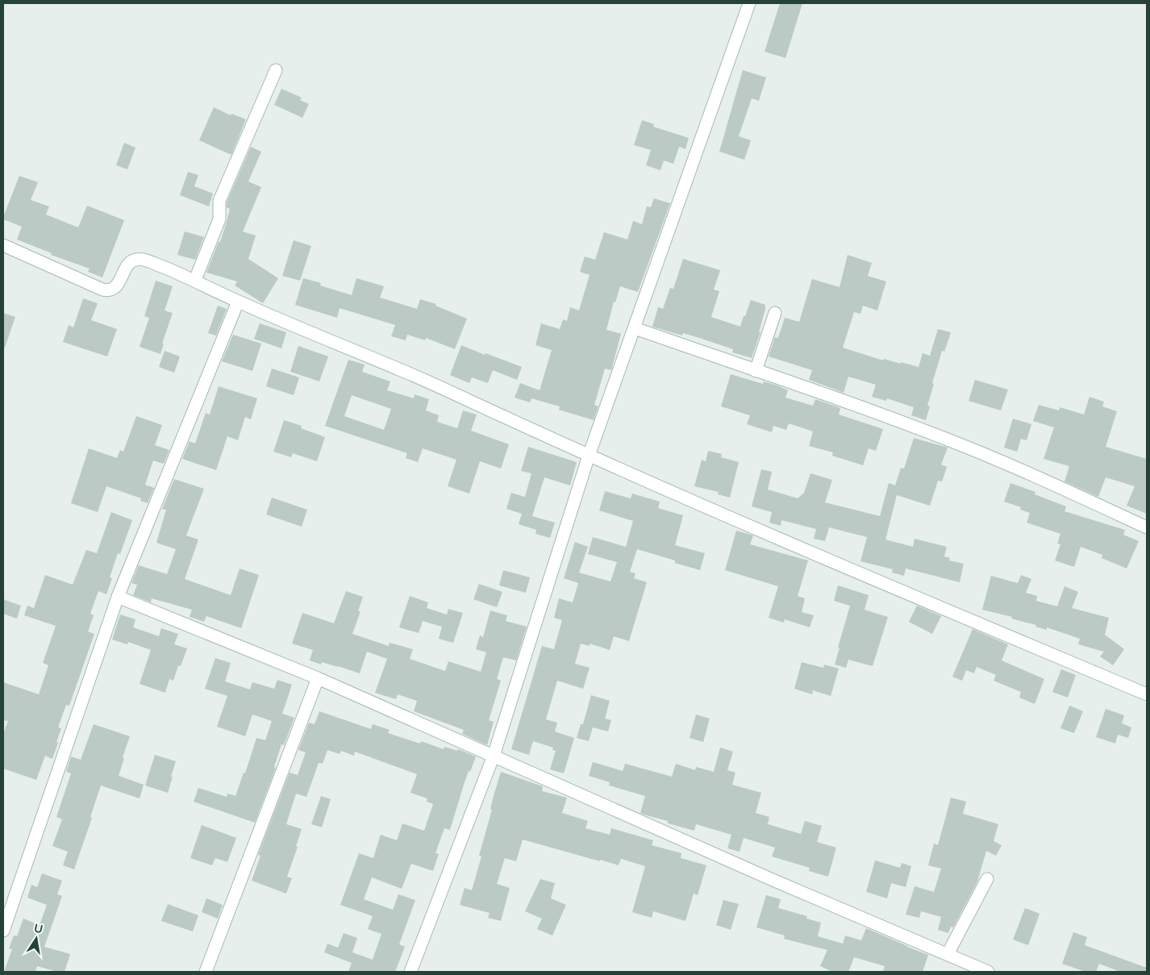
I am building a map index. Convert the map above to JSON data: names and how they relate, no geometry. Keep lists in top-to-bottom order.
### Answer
{
  "north": "top"
}
